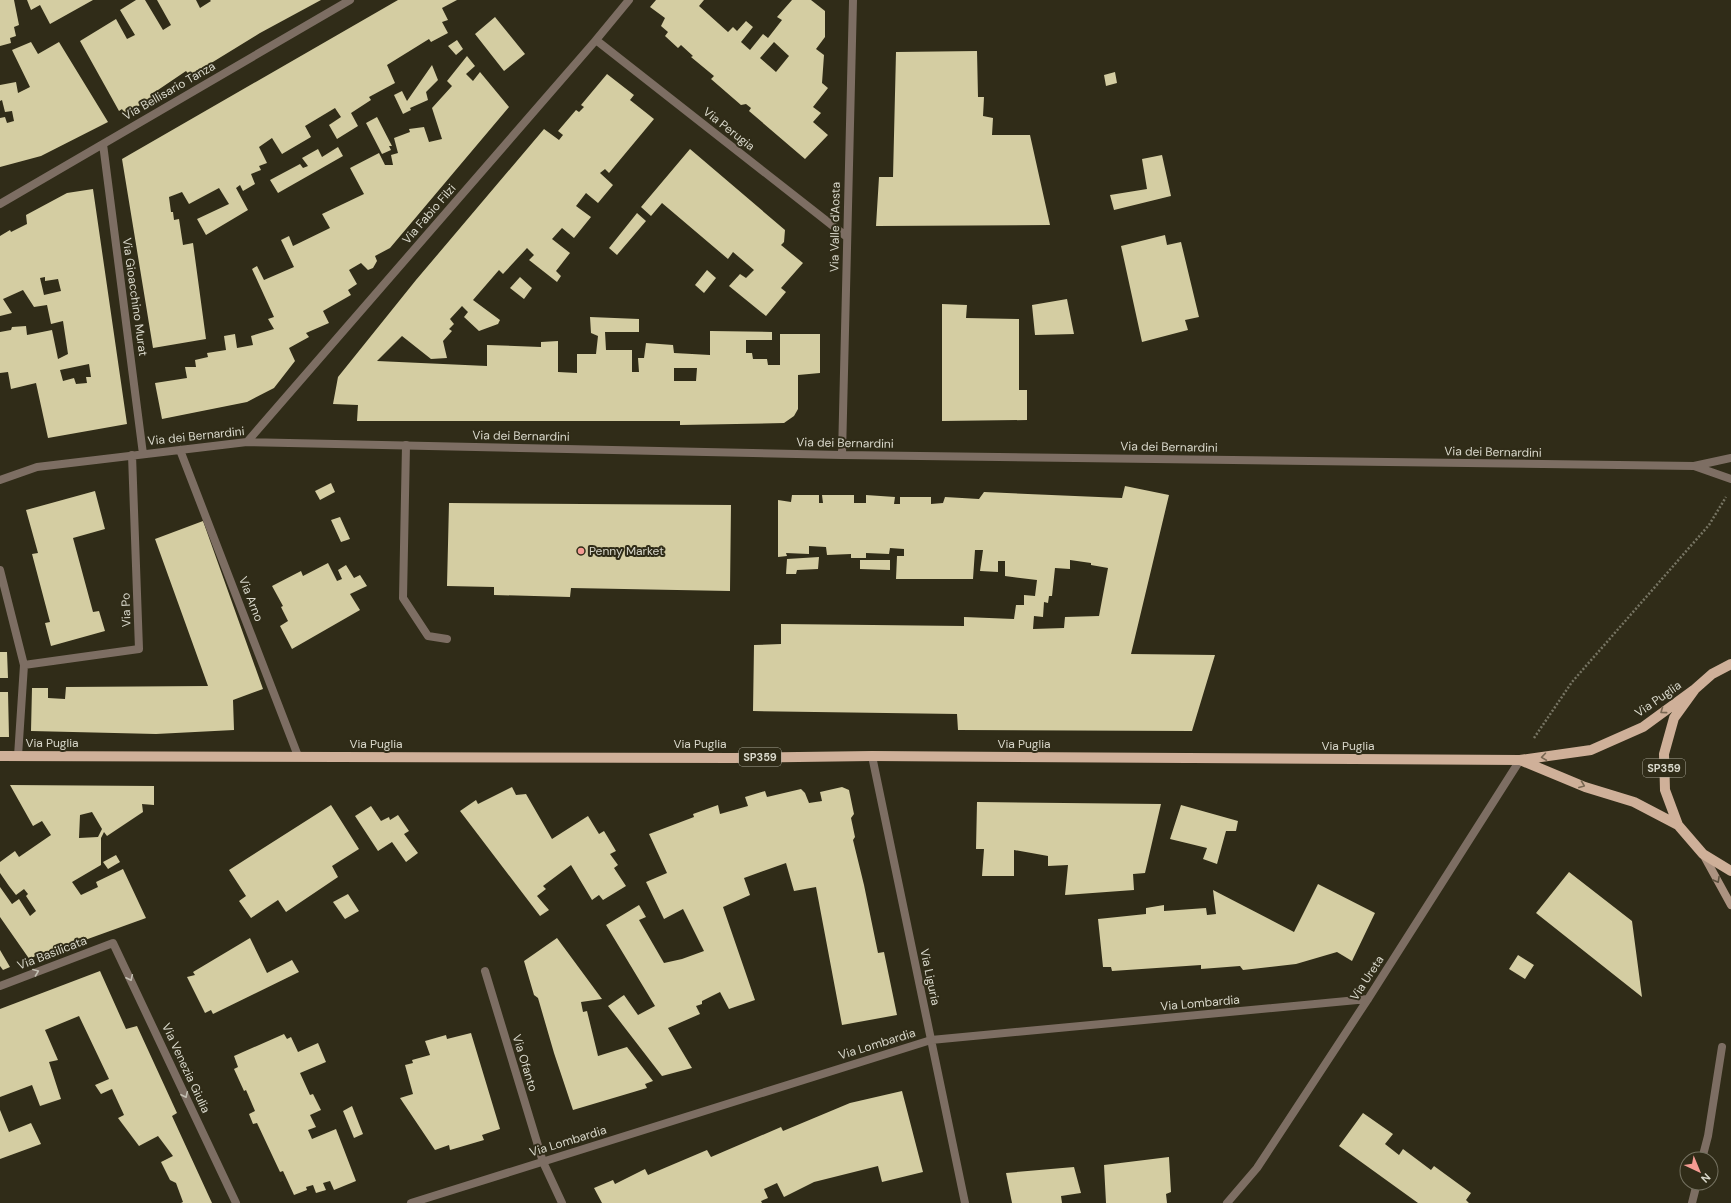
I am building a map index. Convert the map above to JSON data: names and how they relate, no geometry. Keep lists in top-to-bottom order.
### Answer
{
  "streets": {
    "main road": ["Via Puglia", "SP359"],
    "street": [
      "Via Bellisario Tanza",
      "Via Perugia",
      "Via Fabio Filzi",
      "Via Valle d'Aosta",
      "Via Gioacchino Murat",
      "Via dei Bernardini",
      "Via Arno",
      "Via Po",
      "Via Basilicata",
      "Via Liguria",
      "Via Ureta",
      "Via Lombardia",
      "Via Ofanto",
      "Via Venezia Giulia"
    ]
  },
  "crossings": [
    ["Via Bellisario Tanza", "Via Gioacchino Murat"],
    ["Via Perugia", "Via Fabio Filzi"],
    ["Via Perugia", "Via Valle d'Aosta"],
    ["Via Fabio Filzi", "Via dei Bernardini"],
    ["Via Valle d'Aosta", "Via dei Bernardini"],
    ["Via Gioacchino Murat", "Via dei Bernardini"],
    ["Via dei Bernardini", "Via Arno"],
    ["Via dei Bernardini", "Via Po"],
    ["Via Arno", "Via Puglia"],
    ["Via Puglia", "SP359"],
    ["Via Puglia", "Via Liguria"],
    ["Via Puglia", "Via Ureta"],
    ["Via Basilicata", "Via Venezia Giulia"],
    ["Via Liguria", "Via Lombardia"],
    ["Via Ureta", "Via Lombardia"],
    ["Via Lombardia", "Via Ofanto"]
  ],
  "one_way": ["Via Basilicata", "Via Venezia Giulia"],
  "places": ["Penny Market"],
  "north": "bottom right"
}
